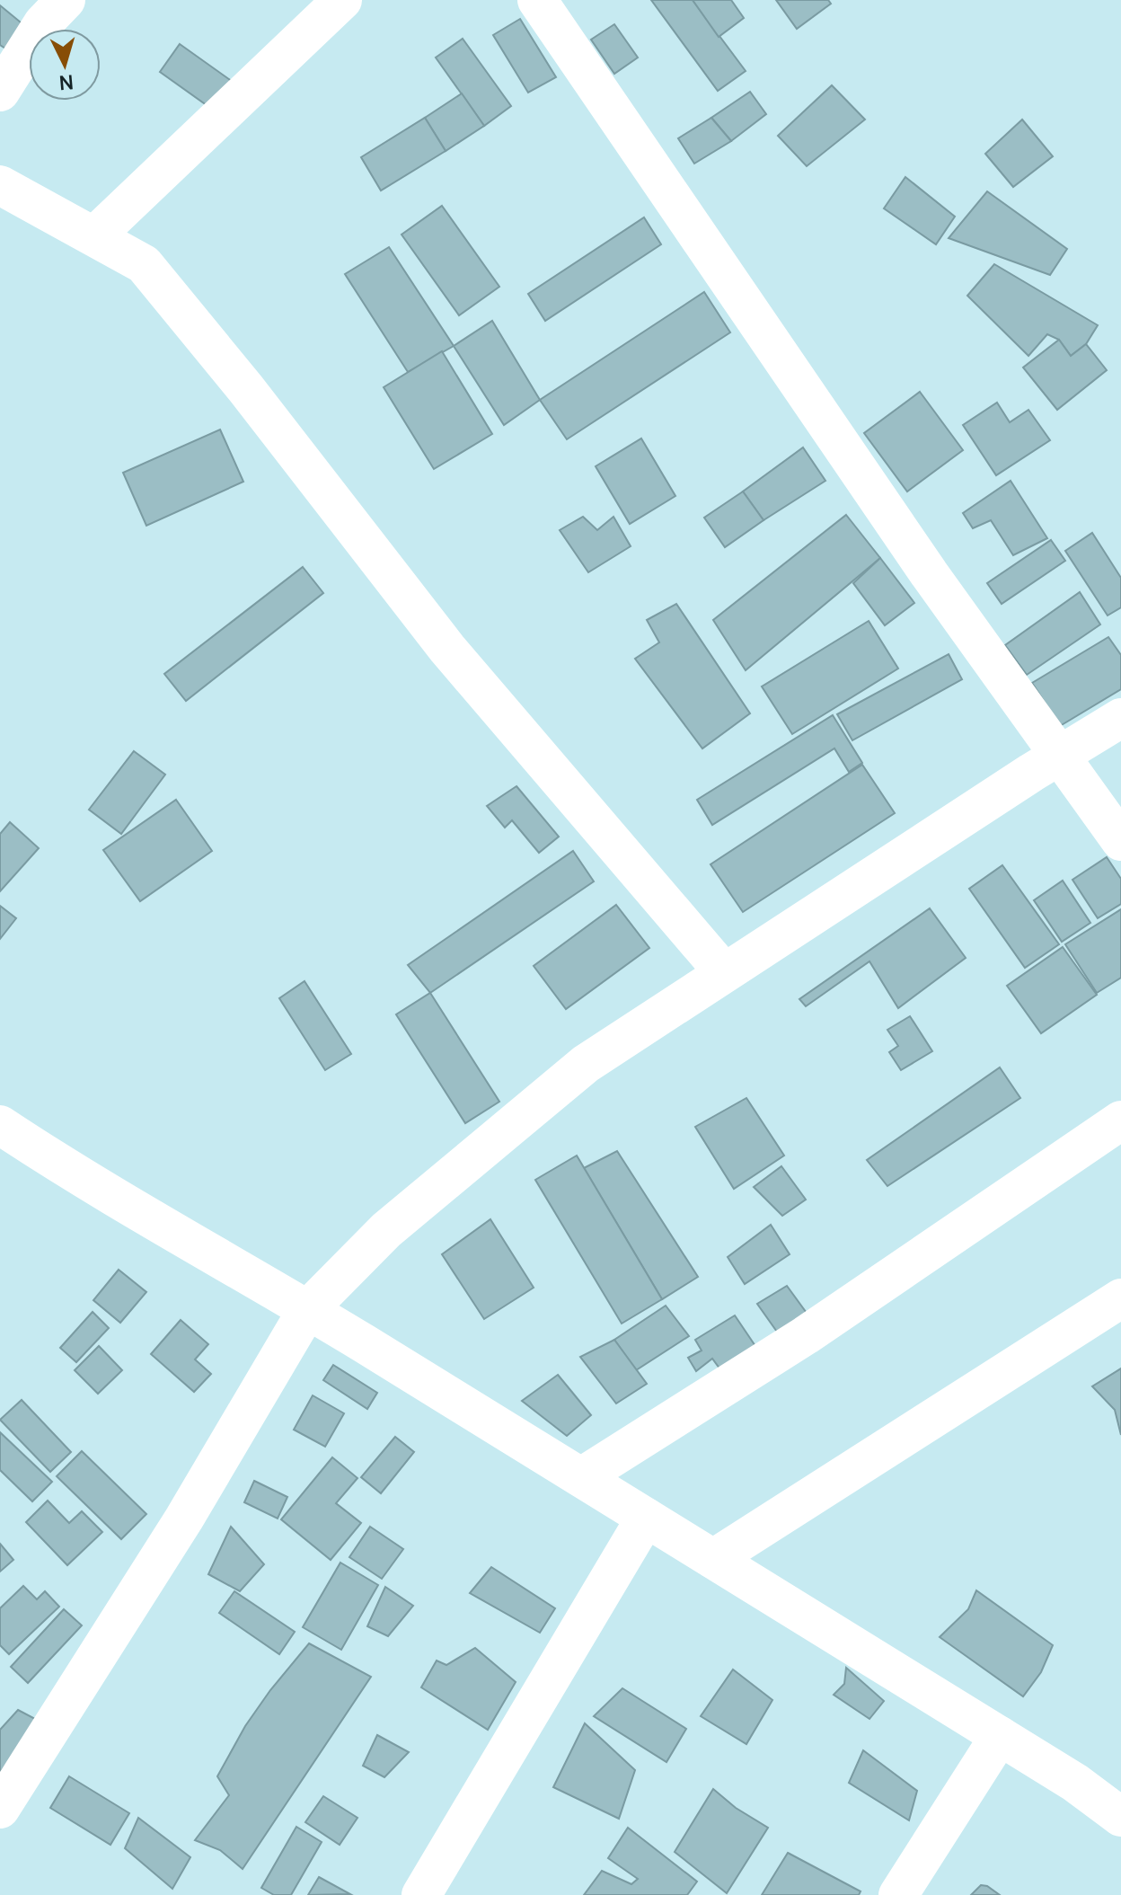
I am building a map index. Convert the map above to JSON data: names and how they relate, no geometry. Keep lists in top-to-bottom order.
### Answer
{
  "north": "bottom"
}
